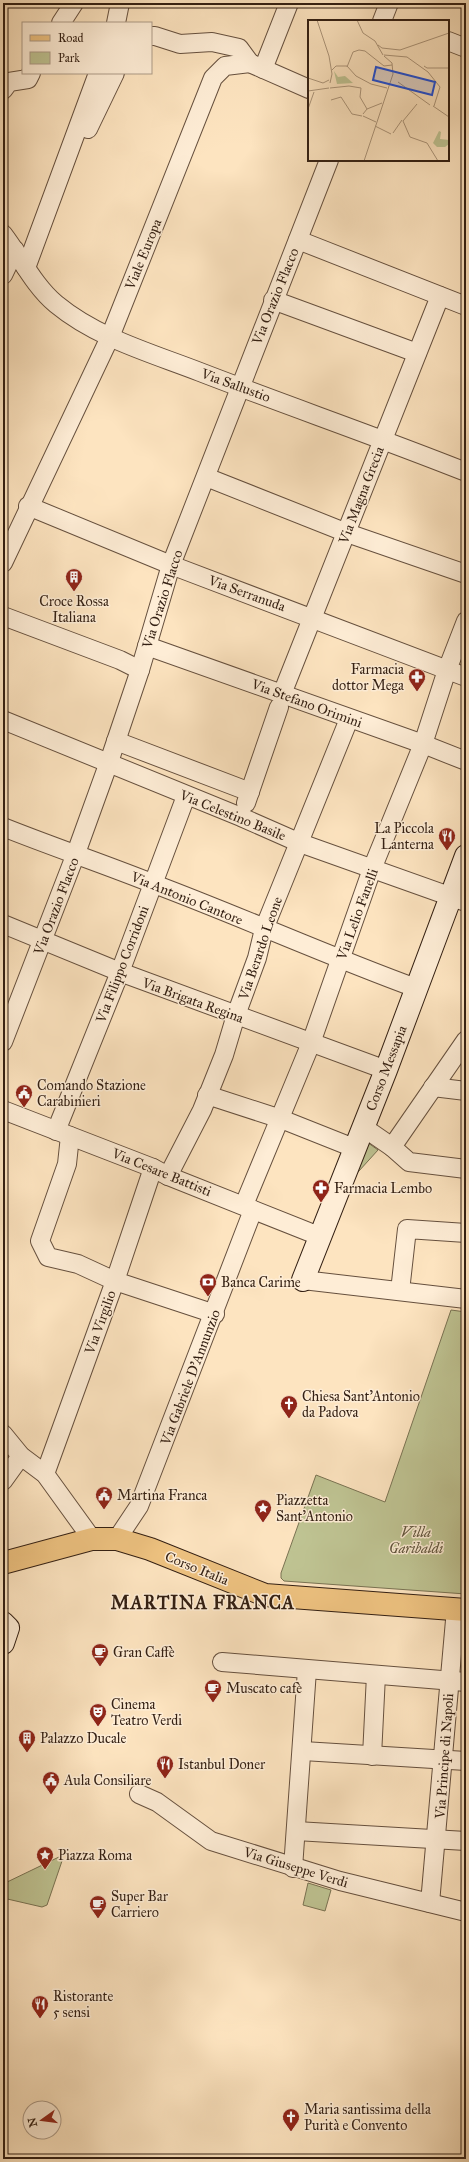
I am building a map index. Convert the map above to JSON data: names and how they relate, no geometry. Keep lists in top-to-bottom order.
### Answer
{
  "streets": {
    "main road": ["Corso Italia"],
    "street": [
      "Viale Europa",
      "Via Orazio Flacco",
      "Via Sallustio",
      "Via Magna Grecia",
      "Via Serranuda",
      "Via Stefano Orimini",
      "Via Celestino Basile",
      "Via Antonio Cantore",
      "Via Lelio Fanelli",
      "Via Berardo Leone",
      "Via Filippo Corridoni",
      "Via Brigata Regina",
      "Corso Messapia",
      "Via Cesare Battisti",
      "Via Virgilio",
      "Via Gabriele D'Annunzio",
      "Via Principe di Napoli",
      "Via Giuseppe Verdi"
    ]
  },
  "crossings": [
    ["Viale Europa", "Via Sallustio"],
    ["Viale Europa", "Via Serranuda"],
    ["Via Orazio Flacco", "Via Sallustio"],
    ["Via Orazio Flacco", "Via Serranuda"],
    ["Via Orazio Flacco", "Via Stefano Orimini"],
    ["Via Orazio Flacco", "Via Celestino Basile"],
    ["Via Orazio Flacco", "Via Antonio Cantore"],
    ["Via Orazio Flacco", "Via Brigata Regina"],
    ["Via Sallustio", "Via Magna Grecia"],
    ["Via Magna Grecia", "Via Serranuda"],
    ["Via Magna Grecia", "Via Stefano Orimini"],
    ["Via Magna Grecia", "Via Celestino Basile"],
    ["Via Serranuda", "Via Lelio Fanelli"],
    ["Via Stefano Orimini", "Via Lelio Fanelli"],
    ["Via Stefano Orimini", "Via Berardo Leone"],
    ["Via Celestino Basile", "Via Lelio Fanelli"],
    ["Via Celestino Basile", "Via Berardo Leone"],
    ["Via Celestino Basile", "Via Filippo Corridoni"],
    ["Via Celestino Basile", "Corso Messapia"],
    ["Via Antonio Cantore", "Via Lelio Fanelli"],
    ["Via Antonio Cantore", "Via Berardo Leone"],
    ["Via Antonio Cantore", "Via Filippo Corridoni"],
    ["Via Antonio Cantore", "Corso Messapia"],
    ["Via Lelio Fanelli", "Via Brigata Regina"],
    ["Via Lelio Fanelli", "Via Cesare Battisti"],
    ["Via Lelio Fanelli", "Via Gabriele D'Annunzio"],
    ["Via Berardo Leone", "Via Brigata Regina"],
    ["Via Berardo Leone", "Via Cesare Battisti"],
    ["Via Berardo Leone", "Via Virgilio"],
    ["Via Filippo Corridoni", "Via Brigata Regina"],
    ["Via Filippo Corridoni", "Via Cesare Battisti"],
    ["Via Filippo Corridoni", "Via Virgilio"],
    ["Via Brigata Regina", "Corso Messapia"],
    ["Corso Messapia", "Via Cesare Battisti"],
    ["Via Cesare Battisti", "Via Virgilio"],
    ["Via Cesare Battisti", "Via Gabriele D'Annunzio"],
    ["Via Gabriele D'Annunzio", "Corso Italia"],
    ["Corso Italia", "Via Principe di Napoli"],
    ["Via Principe di Napoli", "Via Giuseppe Verdi"]
  ],
  "districts": ["MARTINA FRANCA"],
  "parks": ["Villa Garibaldi"],
  "places": {
    "building": ["Croce Rossa Italiana", "Palazzo Ducale"],
    "pharmacy": ["Farmacia dottor Mega", "Farmacia Lembo"],
    "restaurant": ["La Piccola Lanterna", "Istanbul Doner", "Ristorante 5 sensi"],
    "public building": ["Comando Stazione Carabinieri", "Martina Franca", "Aula Consiliare"],
    "bank": ["Banca Carime"],
    "church": ["Chiesa Sant'Antonio da Padova", "Maria santissima della Purità e Convento"],
    "place": ["Piazzetta Sant'Antonio", "Piazza Roma"],
    "cafe": ["Gran Caffè", "Muscato cafè", "Super Bar Carriero"],
    "theatre": ["Cinema Teatro Verdi"]
  },
  "legend": ["Road", "Park"],
  "north": "left"
}
